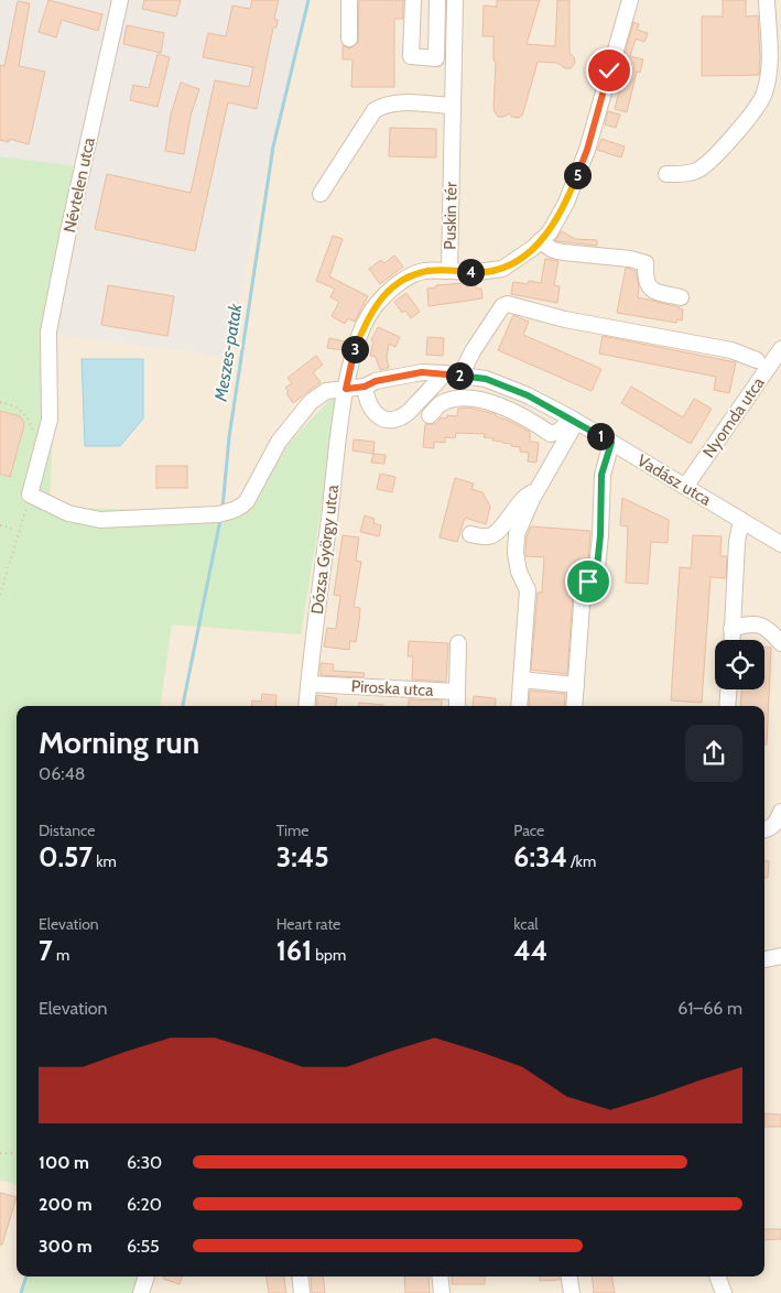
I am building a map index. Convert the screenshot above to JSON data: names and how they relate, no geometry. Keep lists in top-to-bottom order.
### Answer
{
  "streets": {
    "street": [
      "Névtelen utca",
      "Puskin tér",
      "Nyomda utca",
      "Vadász utca",
      "Dózsa György utca",
      "Piroska utca"
    ]
  },
  "crossings": [
    ["Névtelen utca", "Vadász utca"],
    ["Puskin tér", "Dózsa György utca"],
    ["Nyomda utca", "Vadász utca"],
    ["Vadász utca", "Dózsa György utca"],
    ["Dózsa György utca", "Piroska utca"]
  ],
  "water": ["Meszes-patak"],
  "page": {
    "pins": [
      "5",
      "4",
      "3",
      "2",
      "1"
    ],
    "heading": ["Morning run", "06:48"],
    "stats": [
      ["Distance", "0.57 km"],
      ["Time", "3:45"],
      ["Pace", "6:34 /km"],
      ["Elevation", "7 m"],
      ["Heart rate", "161 bpm"],
      ["kcal", "44"]
    ],
    "chart": ["Elevation", "61–66 m"],
    "list": [
      {
        "name": "100 m",
        "note": "6:30"
      },
      {
        "name": "200 m",
        "note": "6:20"
      },
      {
        "name": "300 m",
        "note": "6:55"
      }
    ]
  }
}
